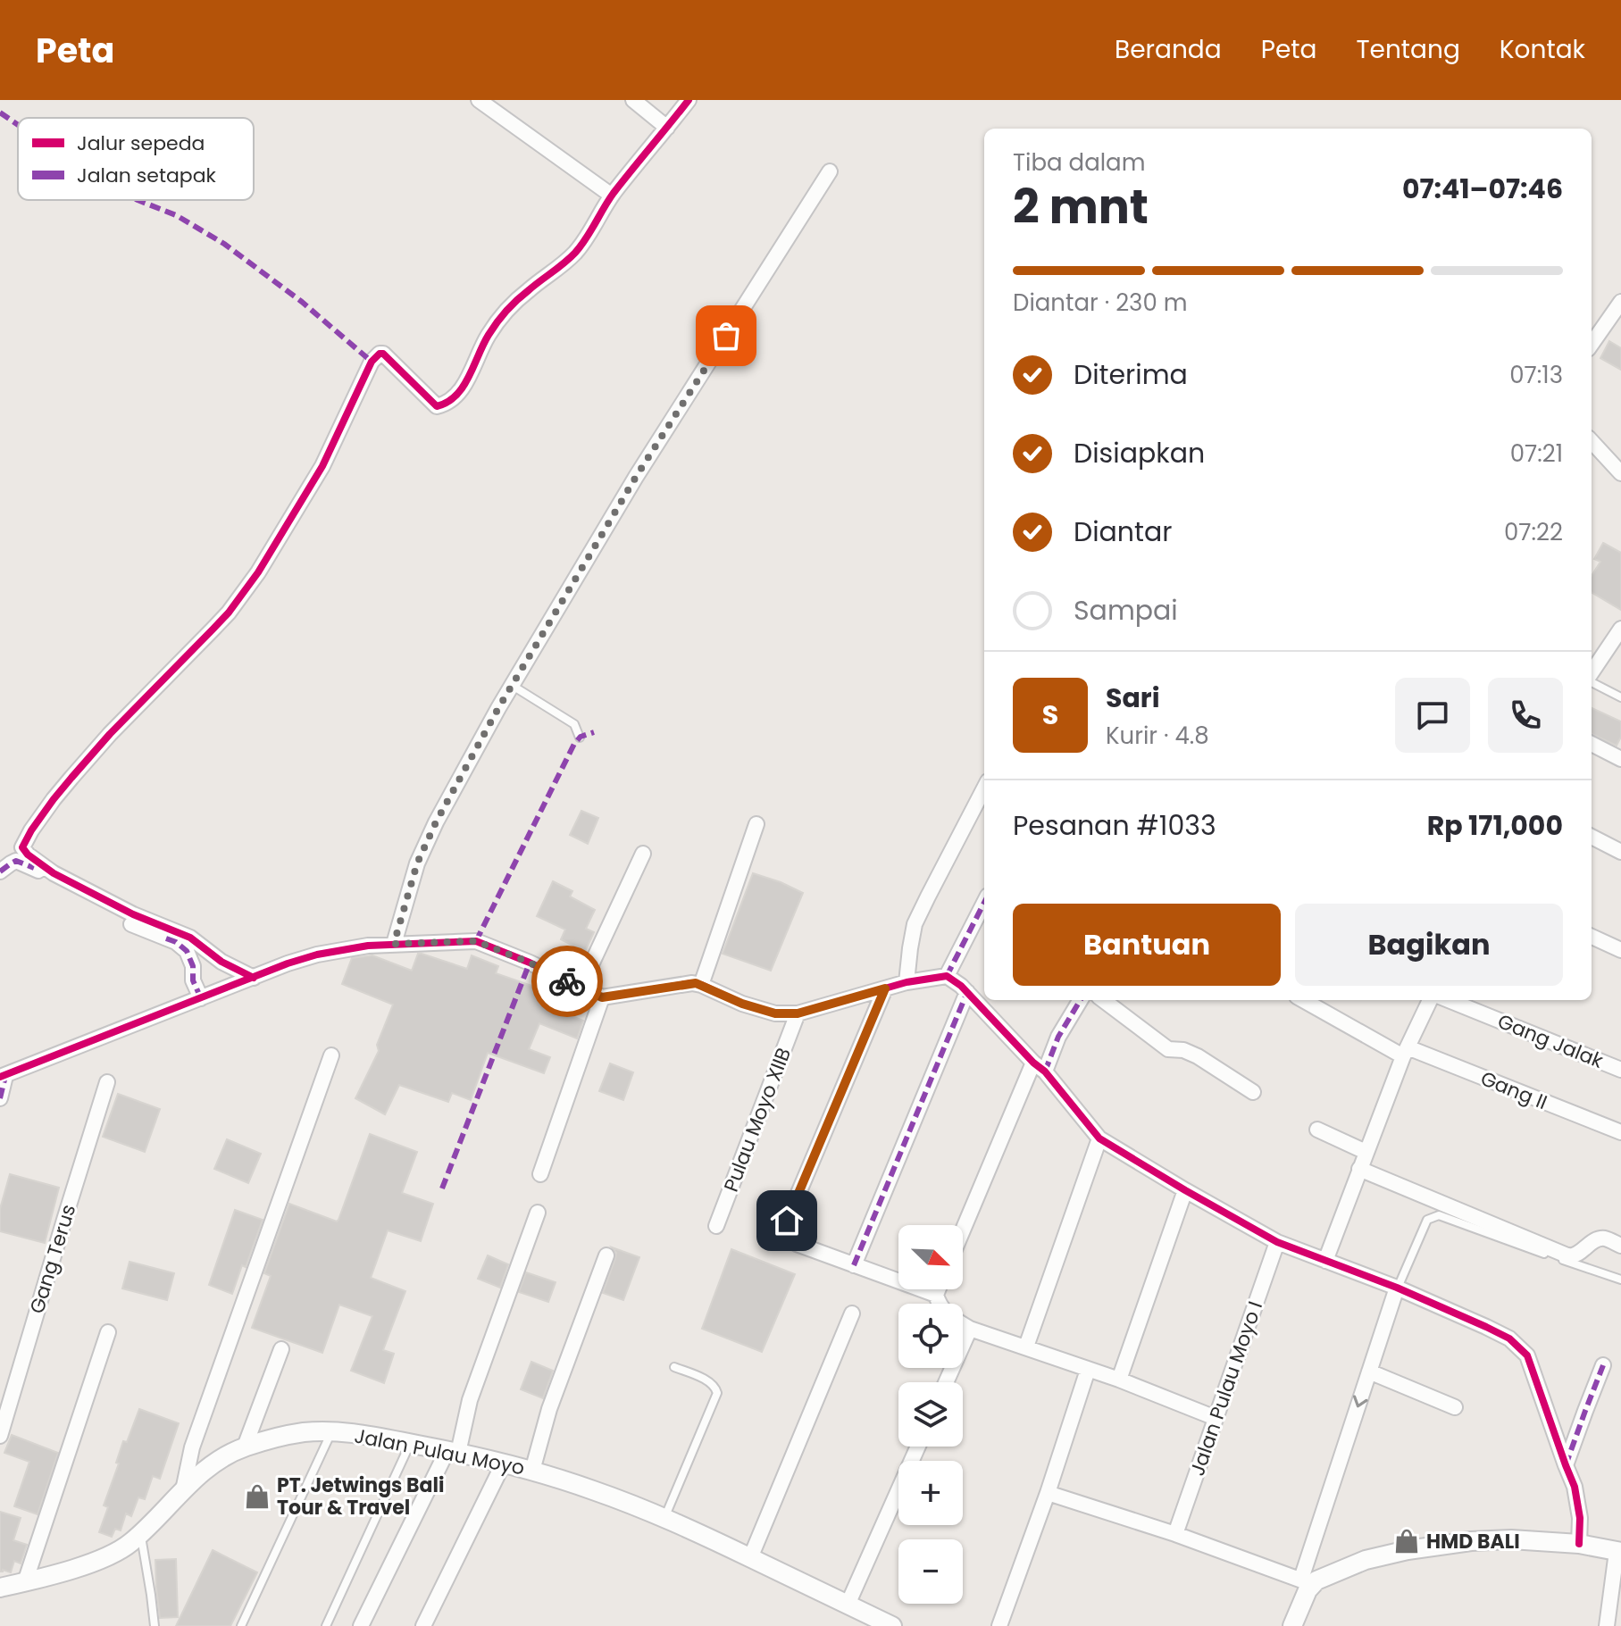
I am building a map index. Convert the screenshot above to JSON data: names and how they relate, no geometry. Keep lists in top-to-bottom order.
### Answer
{
  "streets": {
    "street": [
      "Gang Jalak",
      "Gang II",
      "Pulau Moyo XIIB",
      "Gang Terus",
      "Jalan Pulau Moyo I",
      "Jalan Pulau Moyo"
    ]
  },
  "places": {
    "shop": ["PT. Jetwings Bali Tour & Travel", "HMD BALI"]
  },
  "legend": ["Jalur sepeda", "Jalan setapak"],
  "north": "bottom right",
  "page": {
    "header": "Peta",
    "nav": [
      "Beranda",
      "Peta",
      "Tentang",
      "Kontak"
    ],
    "heading": ["2 mnt", "Tiba dalam", "07:41–07:46"],
    "panel": [
      "Sari",
      "Kurir · 4.8",
      "Pesanan #1033",
      "Rp 171,000"
    ],
    "bar": "Diantar · 230 m",
    "list": [
      ["Diterima", "07:13"],
      ["Disiapkan", "07:21"],
      ["Diantar", "07:22"],
      "Sampai"
    ],
    "round": "S",
    "buttons": ["Bantuan", "Bagikan"],
    "map_buttons": ["+", "−"]
  }
}
